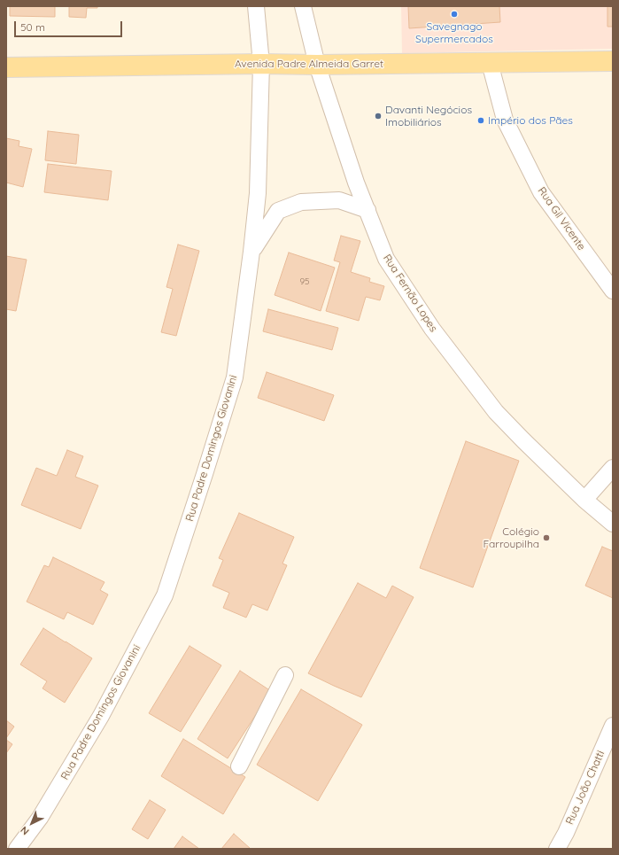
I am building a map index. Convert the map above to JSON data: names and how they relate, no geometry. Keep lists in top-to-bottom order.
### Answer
{
  "streets": {
    "main road": ["Avenida Padre Almeida Garret"],
    "street": [
      "Rua Gil Vicente",
      "Rua Fernão Lopes",
      "Rua Padre Domingos Giovanini",
      "Rua João Chatti"
    ]
  },
  "crossings": [
    ["Avenida Padre Almeida Garret", "Rua Gil Vicente"],
    ["Avenida Padre Almeida Garret", "Rua Fernão Lopes"],
    ["Avenida Padre Almeida Garret", "Rua Padre Domingos Giovanini"]
  ],
  "places": [
    "Savegnago Supermercados",
    "Davanti Negócios Imobiliários",
    "Império dos Pães",
    "Colégio Farroupilha"
  ],
  "house_numbers": ["95"],
  "scale_bar": "50 m",
  "north": "bottom left"
}
